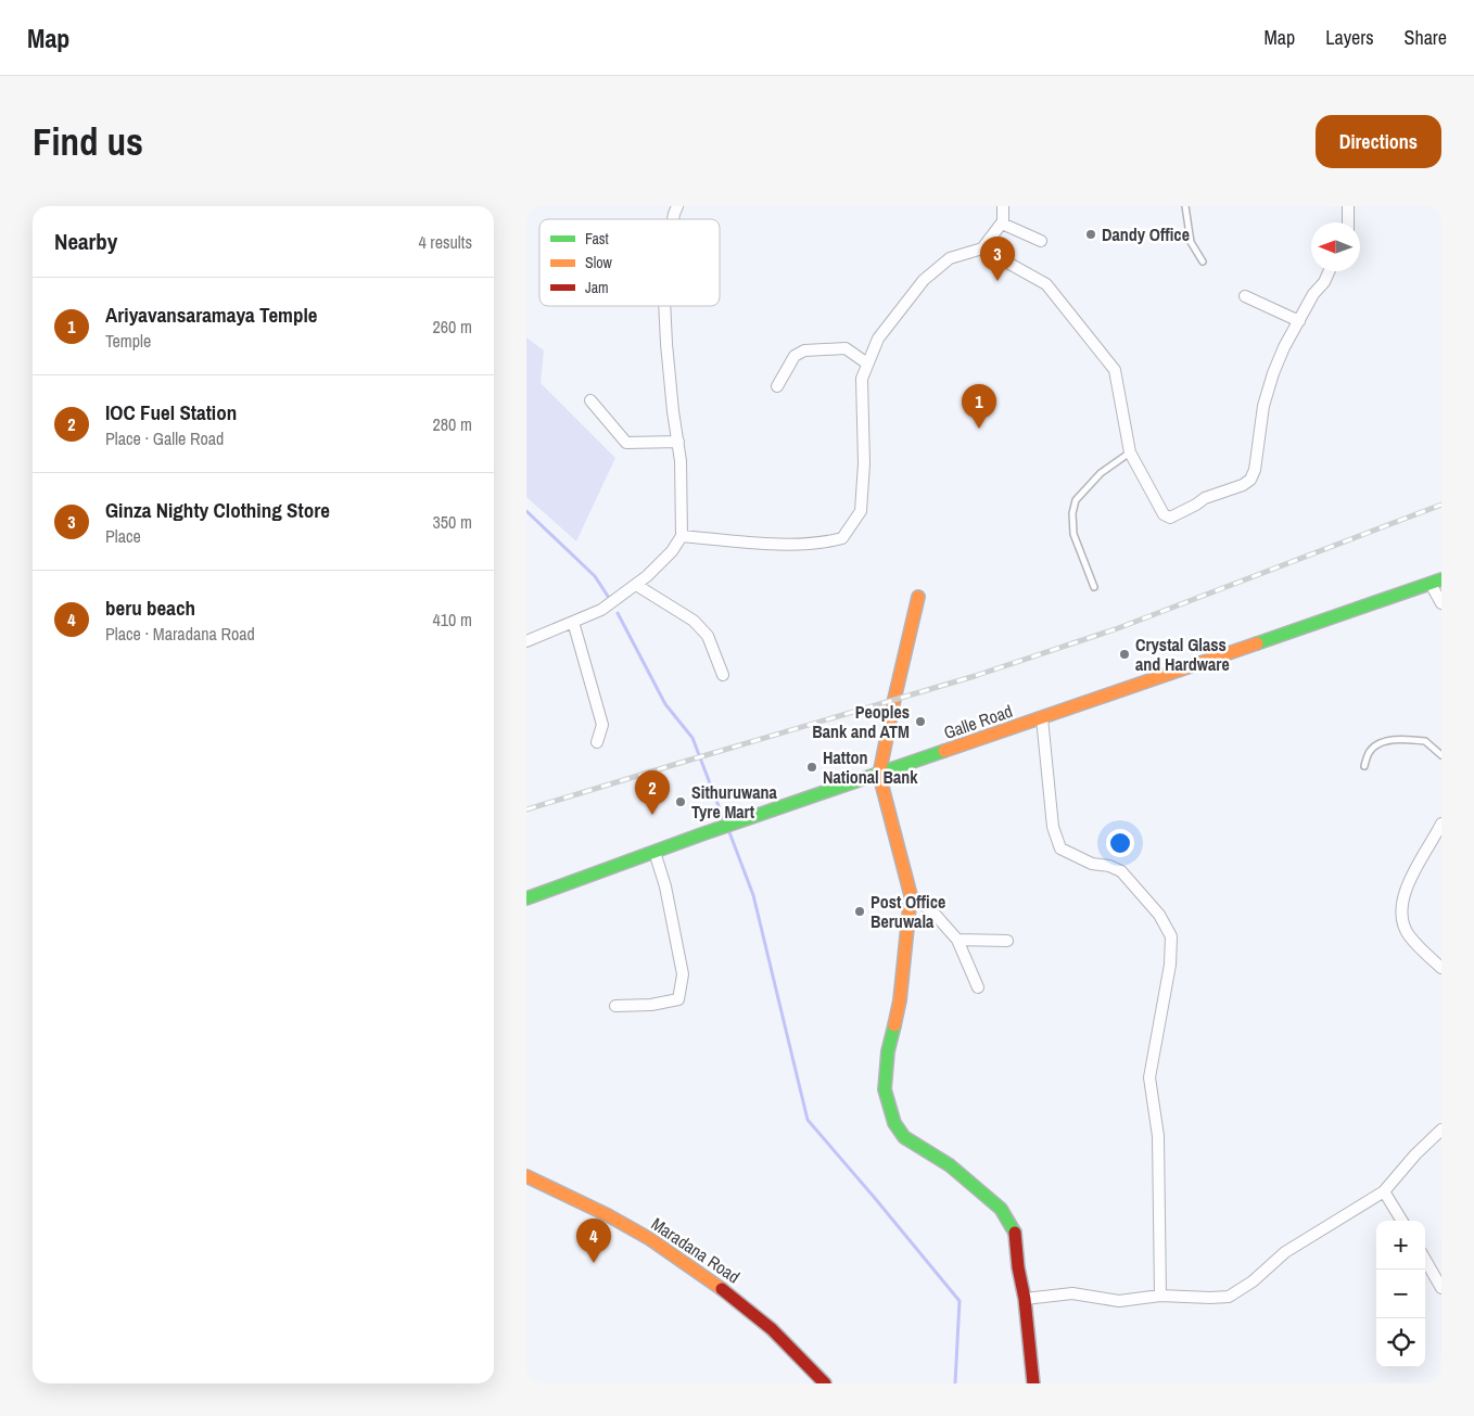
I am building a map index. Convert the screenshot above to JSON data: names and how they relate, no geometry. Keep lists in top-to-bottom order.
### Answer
{
  "streets": {
    "main road": ["Galle Road", "Maradana Road"]
  },
  "places": [
    "Dandy Office",
    "Crystal Glass and Hardware",
    "Peoples Bank and ATM",
    "Hatton National Bank",
    "Sithuruwana Tyre Mart",
    "Post Office Beruwala"
  ],
  "legend": ["Fast", "Slow", "Jam"],
  "north": "left",
  "page": {
    "header": "Map",
    "nav": ["Map", "Layers", "Share"],
    "buttons": "Directions",
    "title": "Find us",
    "heading": ["Nearby", "4 results"],
    "pins": [
      "3",
      "1",
      "2",
      "4"
    ],
    "list": [
      {
        "mark": "1",
        "name": "Ariyavansaramaya Temple",
        "note": "Temple",
        "value": "260 m"
      },
      {
        "mark": "2",
        "name": "IOC Fuel Station",
        "note": "Place · Galle Road",
        "value": "280 m"
      },
      {
        "mark": "3",
        "name": "Ginza Nighty Clothing Store",
        "note": "Place",
        "value": "350 m"
      },
      {
        "mark": "4",
        "name": "beru beach",
        "note": "Place · Maradana Road",
        "value": "410 m"
      }
    ],
    "map_buttons": ["+", "−"]
  }
}
